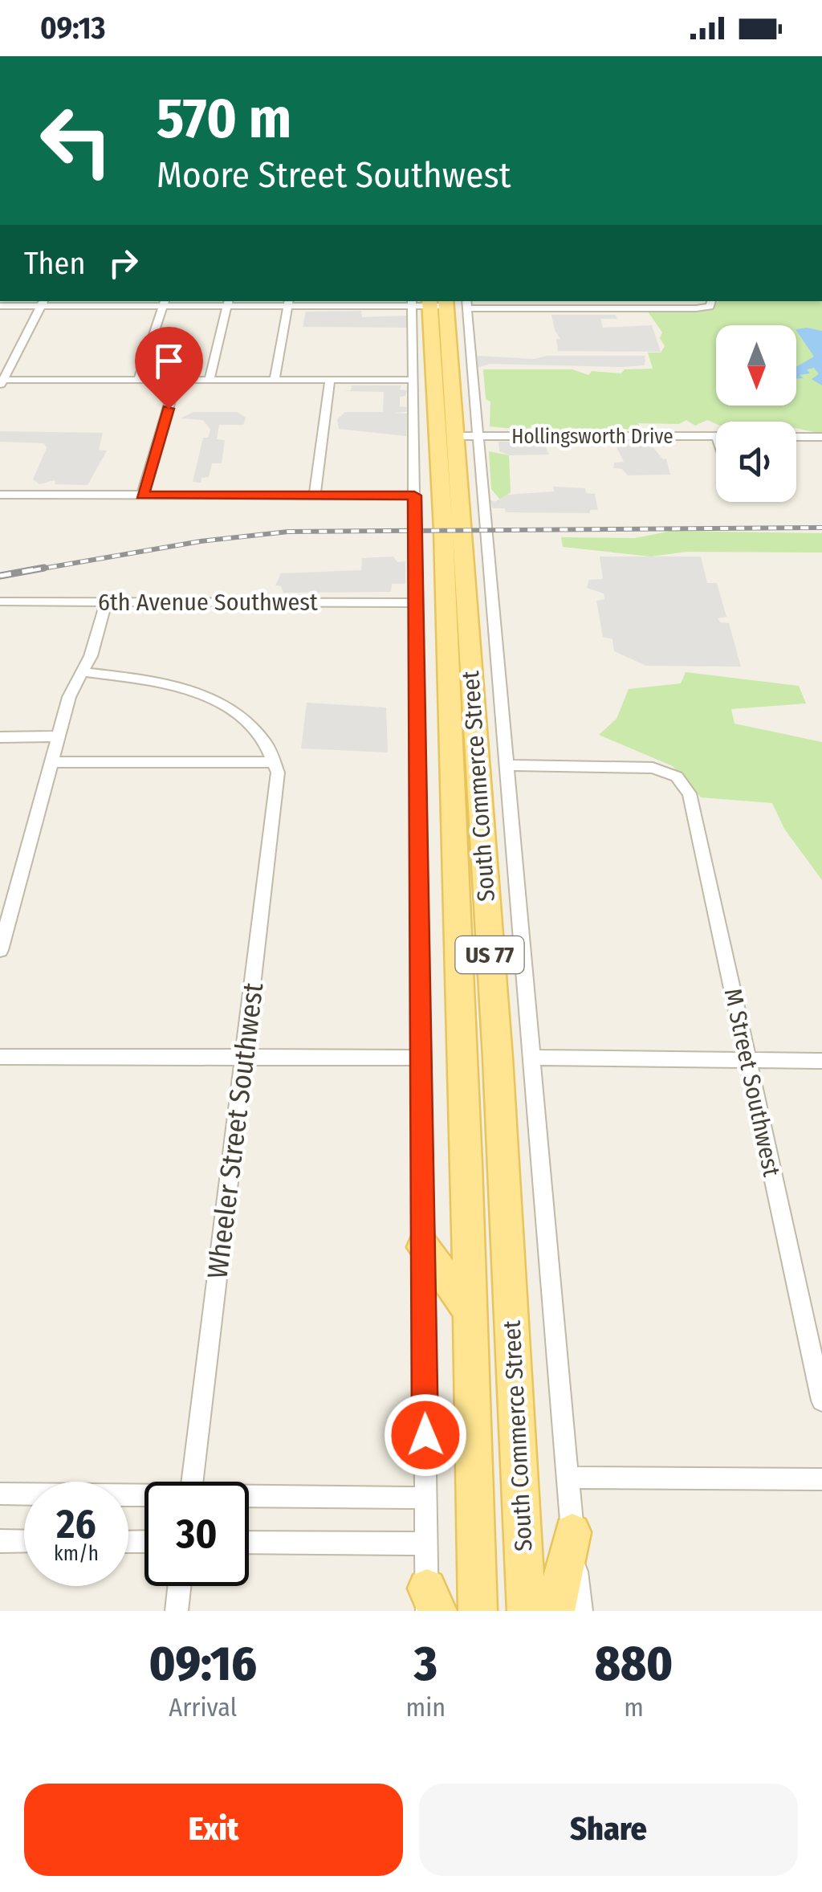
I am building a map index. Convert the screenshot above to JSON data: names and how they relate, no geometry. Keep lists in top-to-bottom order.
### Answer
{
  "streets": {
    "main road": ["South Commerce Street", "US 77"],
    "street": [
      "Hollingsworth Drive",
      "6th Avenue Southwest",
      "M Street Southwest",
      "Wheeler Street Southwest"
    ]
  },
  "crossings": [
    ["Hollingsworth Drive", "South Commerce Street"]
  ],
  "north": "bottom",
  "page": {
    "status": "09:13",
    "turn": ["570 m", "Moore Street Southwest"],
    "then": "Then",
    "speed": "26 km/h",
    "limit": "30",
    "eta": [
      "09:16",
      "Arrival",
      "3",
      "min",
      "880",
      "m"
    ],
    "buttons": ["Exit", "Share"]
  }
}
